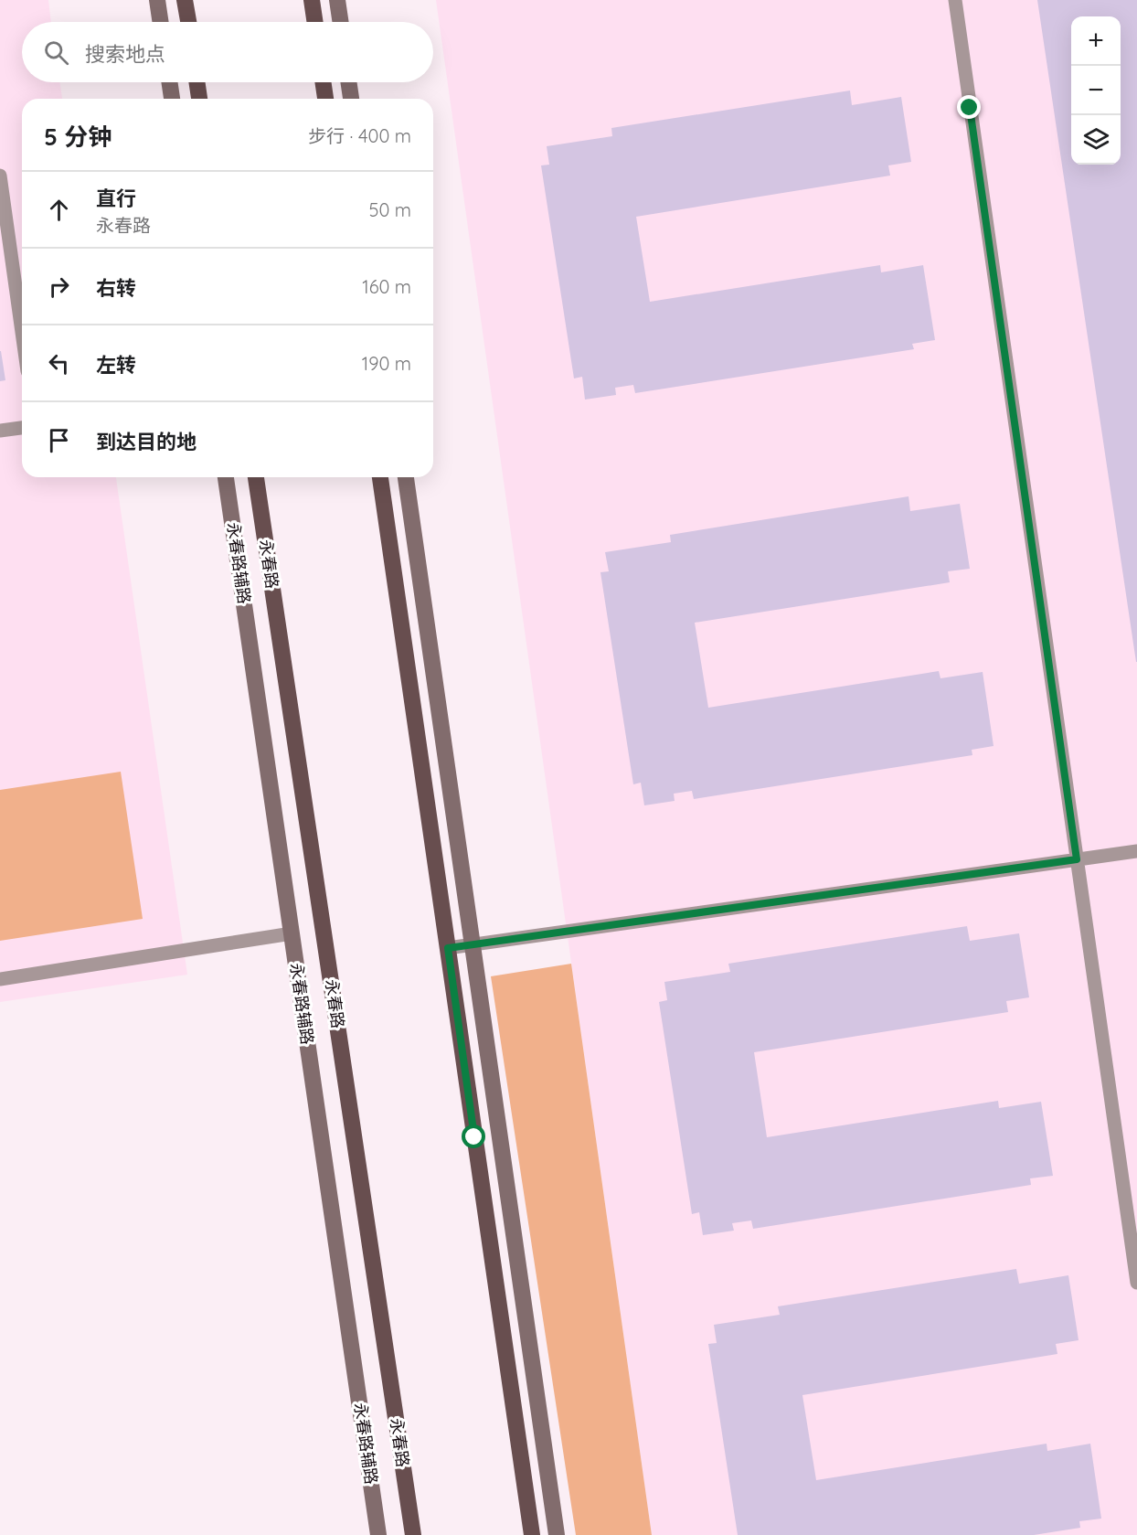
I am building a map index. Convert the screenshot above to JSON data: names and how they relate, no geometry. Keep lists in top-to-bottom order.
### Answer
{
  "streets": {
    "main road": ["永春路"],
    "street": ["永春路辅路"]
  },
  "page": {
    "map_buttons": ["+", "−"],
    "search": "搜索地点",
    "heading": ["5 分钟", "步行 · 400 m"],
    "list": [
      ["直行", "永春路", "50 m"],
      ["右转", "160 m"],
      ["左转", "190 m"],
      "到达目的地"
    ]
  }
}
